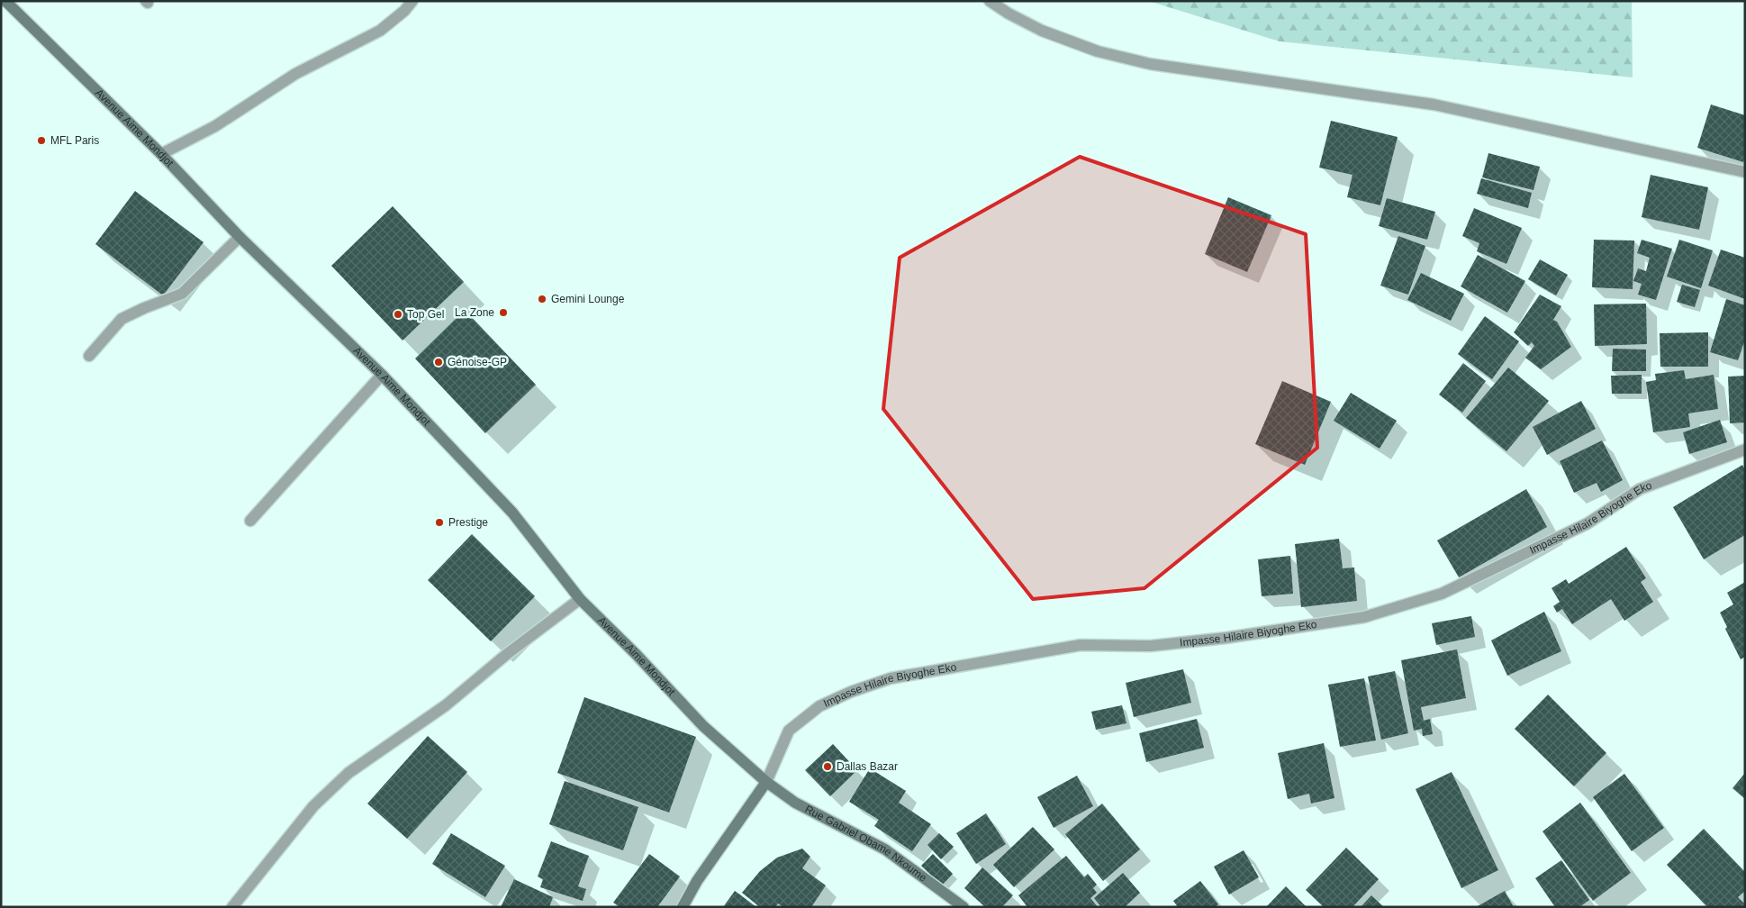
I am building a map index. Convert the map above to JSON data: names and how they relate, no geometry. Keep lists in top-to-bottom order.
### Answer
{
  "streets": {
    "main road": ["Avenue Aime Mondjot", "Rue Gabriel Obame Nkoume"],
    "street": ["Impasse Hilaire Biyoghe Eko"]
  },
  "crossings": [
    ["Avenue Aime Mondjot", "Impasse Hilaire Biyoghe Eko"],
    ["Avenue Aime Mondjot", "Rue Gabriel Obame Nkoume"],
    ["Impasse Hilaire Biyoghe Eko", "Rue Gabriel Obame Nkoume"]
  ],
  "places": [
    "MFL Paris",
    "Gemini Lounge",
    "La Zone",
    "Top Gel",
    "Génoise-GP",
    "Prestige",
    "Dallas Bazar"
  ]
}
